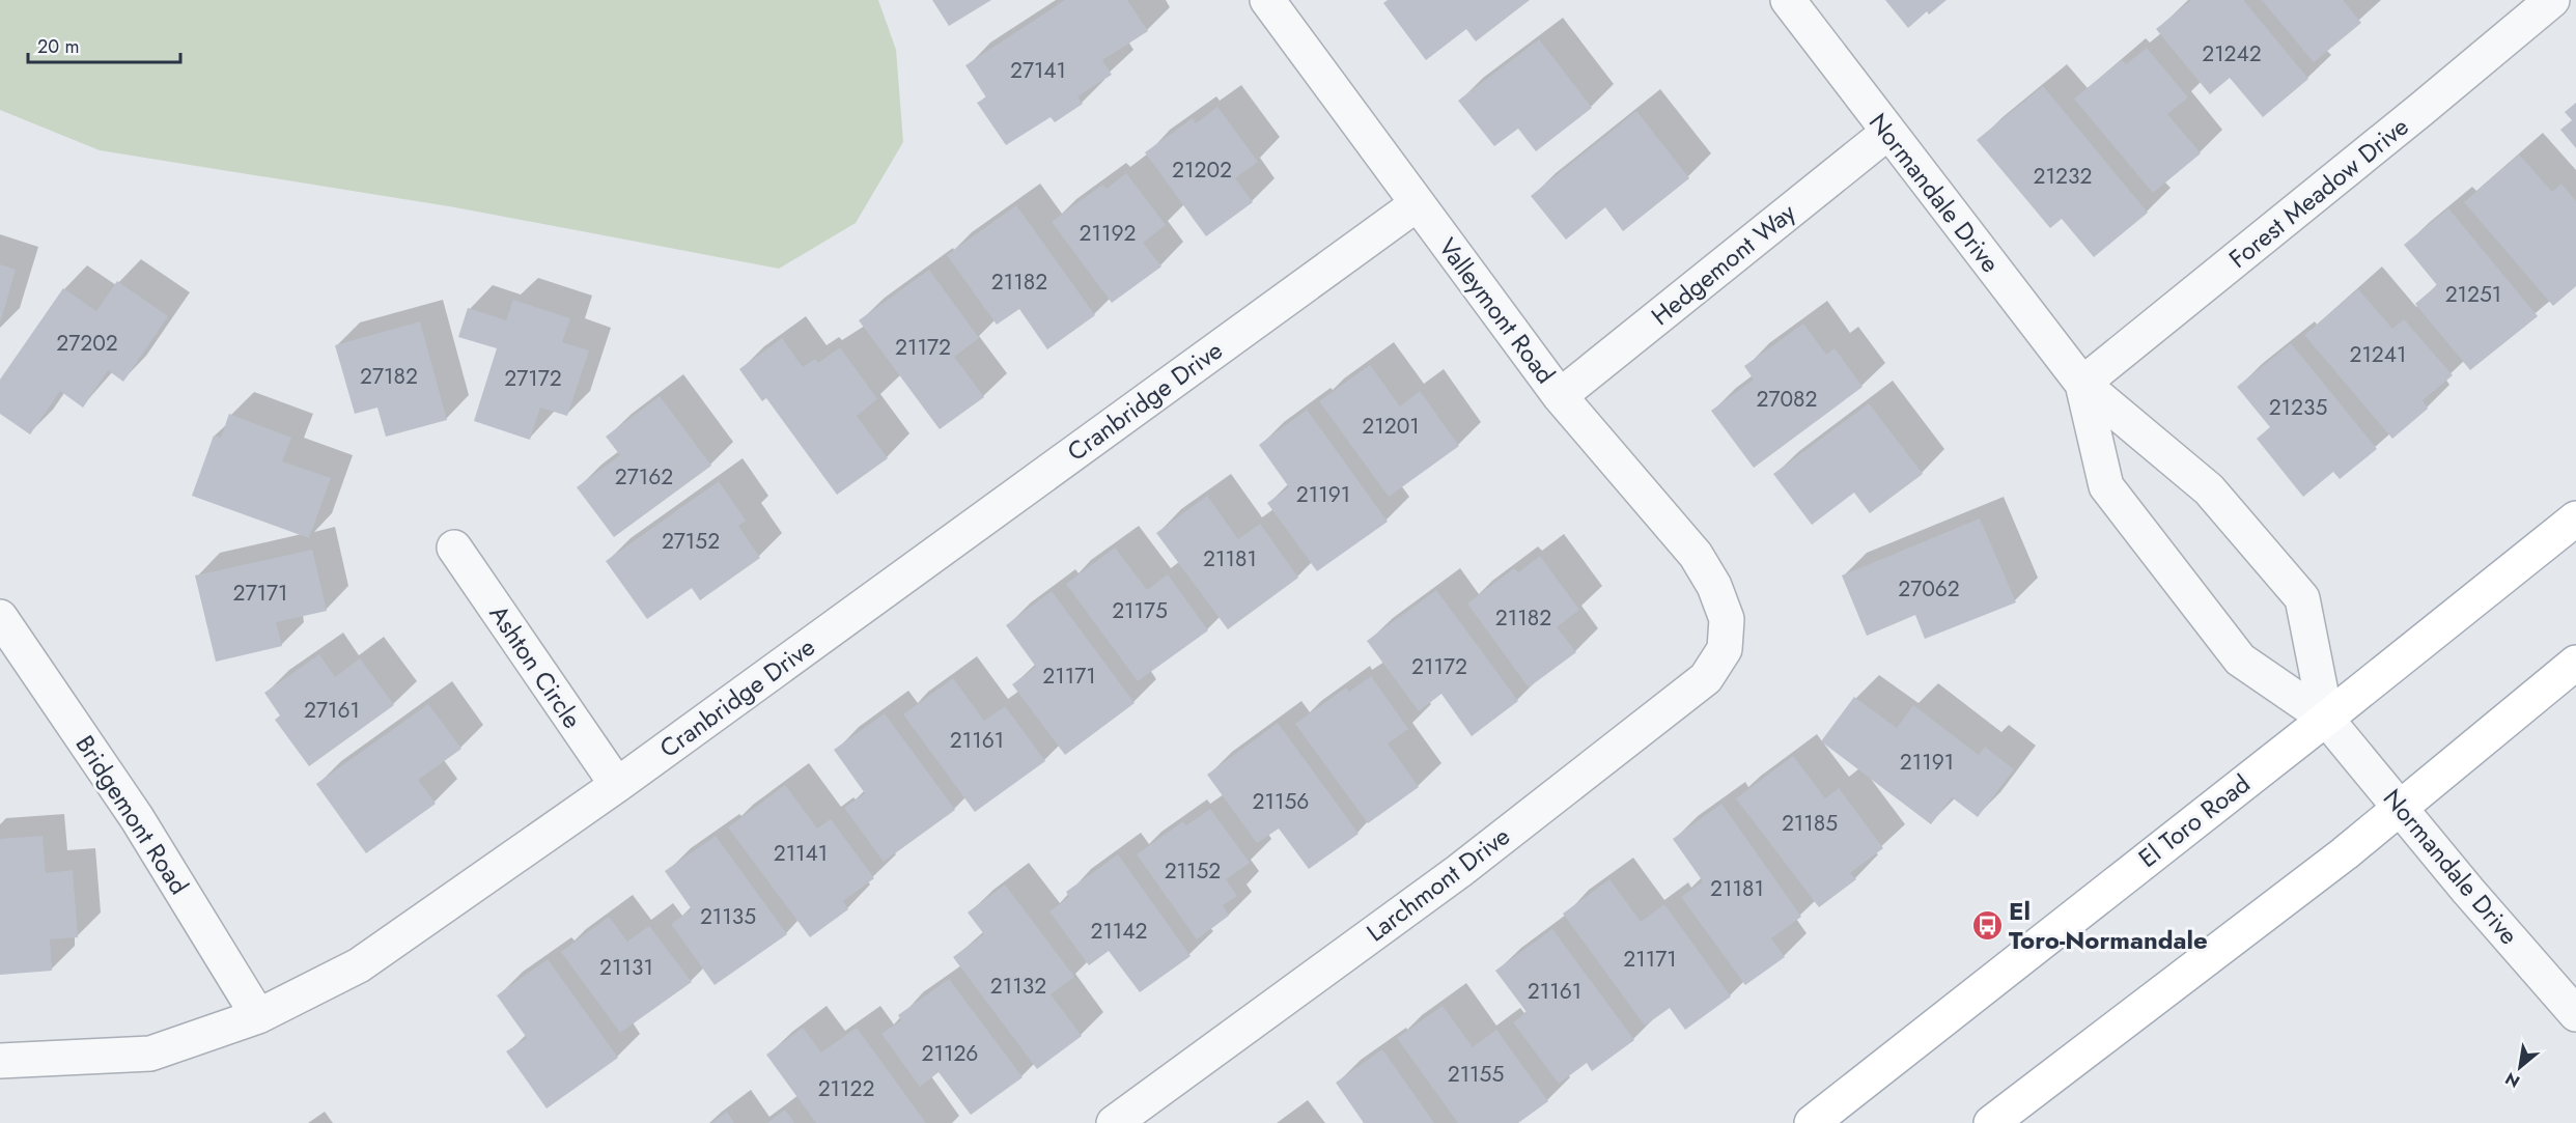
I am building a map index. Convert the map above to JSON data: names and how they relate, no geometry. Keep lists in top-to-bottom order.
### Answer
{
  "streets": {
    "main road": ["El Toro Road"],
    "street": [
      "Normandale Drive",
      "Forest Meadow Drive",
      "Hedgemont Way",
      "Valleymont Road",
      "Cranbridge Drive",
      "Ashton Circle",
      "Bridgemont Road",
      "Larchmont Drive"
    ]
  },
  "crossings": [
    ["Normandale Drive", "Forest Meadow Drive"],
    ["Normandale Drive", "Hedgemont Way"],
    ["Normandale Drive", "El Toro Road"],
    ["Hedgemont Way", "Valleymont Road"],
    ["Valleymont Road", "Cranbridge Drive"],
    ["Valleymont Road", "Larchmont Drive"],
    ["Cranbridge Drive", "Ashton Circle"],
    ["Cranbridge Drive", "Bridgemont Road"]
  ],
  "places": {
    "bus stop": ["El Toro-Normandale"]
  },
  "house_numbers": [
    "21242",
    "27141",
    "21202",
    "21232",
    "21192",
    "21182",
    "21251",
    "27202",
    "21172",
    "21241",
    "27182",
    "27172",
    "27082",
    "21235",
    "21201",
    "27162",
    "21191",
    "27152",
    "21181",
    "27062",
    "27171",
    "21175",
    "21182",
    "21172",
    "21171",
    "27161",
    "21161",
    "21191",
    "21156",
    "21185",
    "21141",
    "21152",
    "21181",
    "21135",
    "21142",
    "21171",
    "21131",
    "21132",
    "21161",
    "21126",
    "21155",
    "21122"
  ],
  "scale_bar": "20 m",
  "north": "bottom left"
}
